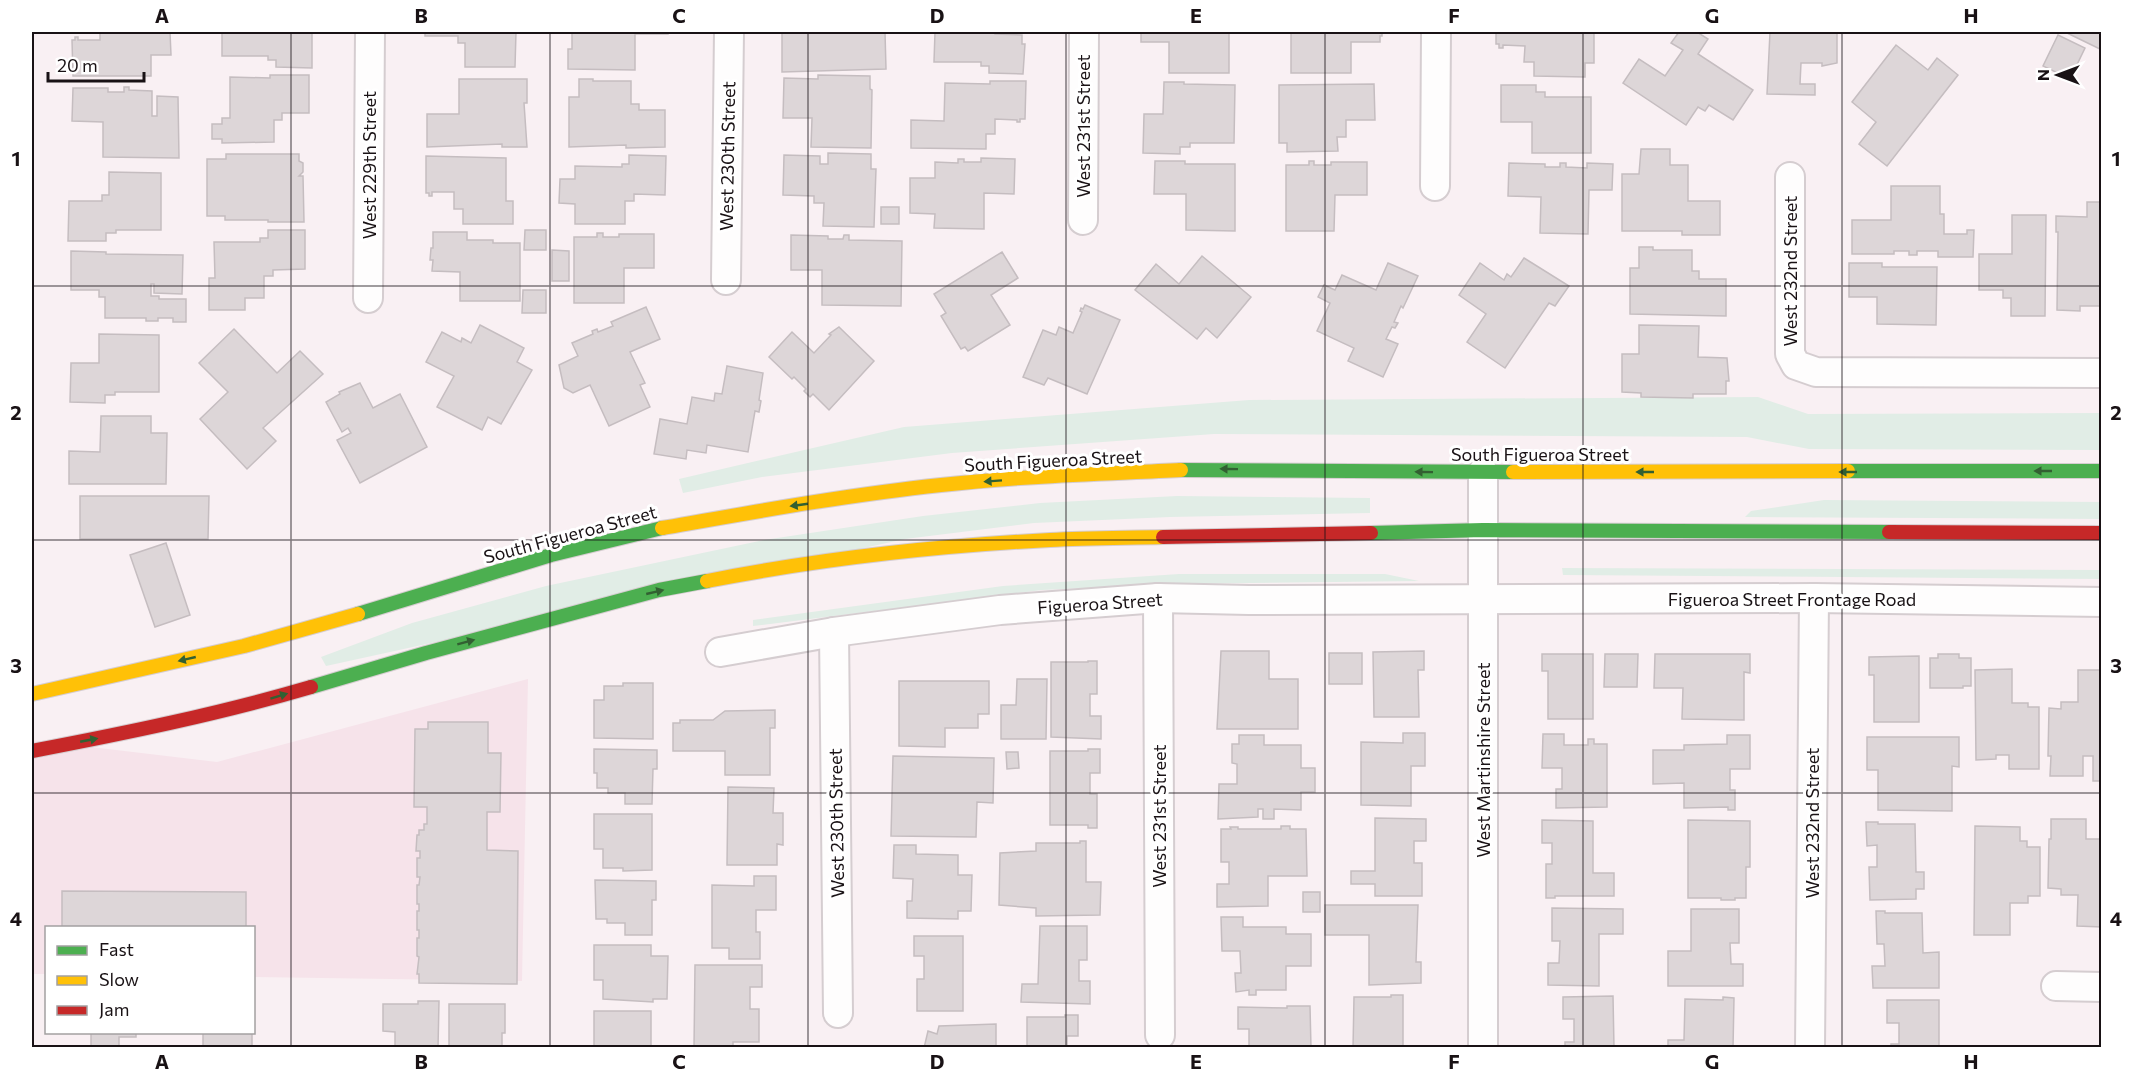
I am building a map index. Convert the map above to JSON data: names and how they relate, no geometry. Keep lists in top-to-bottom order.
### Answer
{
  "streets": {
    "main road": ["South Figueroa Street"],
    "street": [
      "West 231st Street",
      "West 230th Street",
      "West 229th Street",
      "West 232nd Street",
      "Figueroa Street Frontage Road",
      "Figueroa Street",
      "West Martinshire Street"
    ]
  },
  "crossings": [
    ["West 231st Street", "Figueroa Street"],
    ["West 230th Street", "Figueroa Street"],
    ["West 232nd Street", "Figueroa Street Frontage Road"],
    ["South Figueroa Street", "West Martinshire Street"],
    ["Figueroa Street Frontage Road", "Figueroa Street"],
    ["Figueroa Street Frontage Road", "West Martinshire Street"],
    ["Figueroa Street", "West Martinshire Street"]
  ],
  "legend": ["Fast", "Slow", "Jam"],
  "scale_bar": "20 m",
  "north": "left",
  "grid": {
    "columns": [
      "A",
      "B",
      "C",
      "D",
      "E",
      "F",
      "G",
      "H"
    ],
    "rows": [
      "1",
      "2",
      "3",
      "4"
    ]
  }
}
